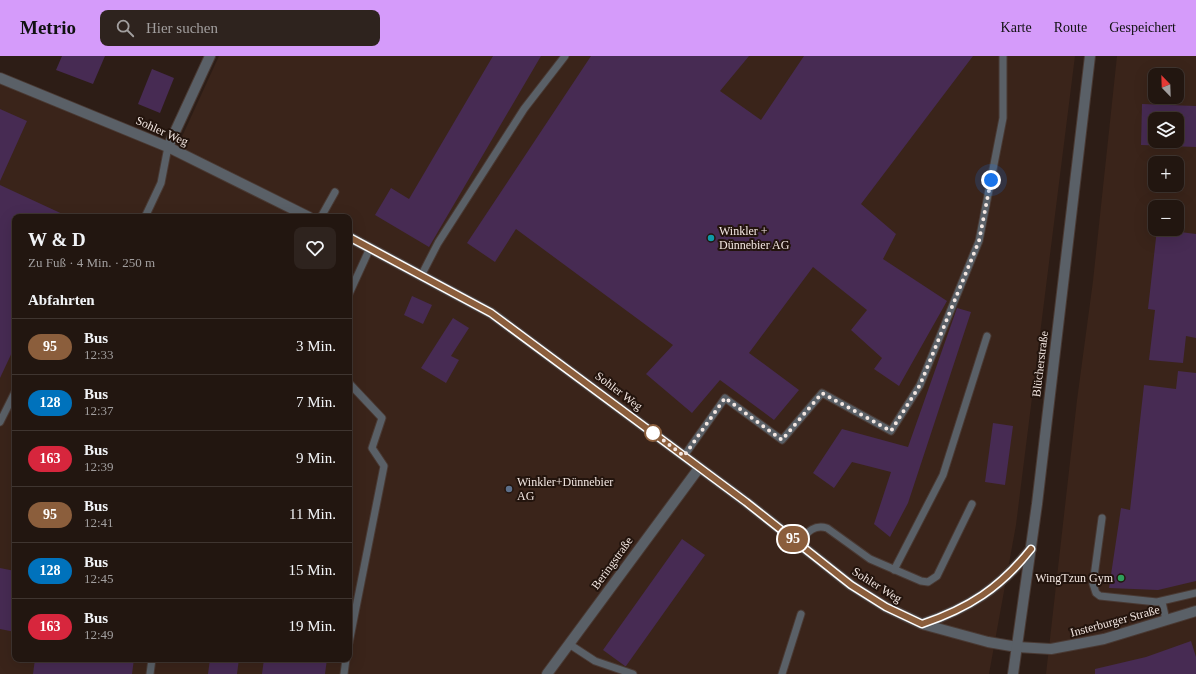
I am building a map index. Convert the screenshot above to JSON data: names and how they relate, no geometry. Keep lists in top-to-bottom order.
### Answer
{
  "streets": {
    "street": [
      "Sohler Weg",
      "Blücherstraße",
      "Beringstraße",
      "Insterburger Straße"
    ]
  },
  "crossings": [
    ["Sohler Weg", "Blücherstraße"],
    ["Sohler Weg", "Beringstraße"],
    ["Sohler Weg", "Insterburger Straße"],
    ["Blücherstraße", "Insterburger Straße"]
  ],
  "places": ["Winkler + Dünnebier AG", "Winkler+Dünnebier AG", "WingTzun Gym"],
  "lines": ["bus line 95"],
  "north": "top left",
  "page": {
    "header": "Metrio",
    "search": "Hier suchen",
    "nav": ["Karte", "Route", "Gespeichert"],
    "on_map": "95",
    "map_buttons": ["+", "−"],
    "heading": [
      ["W & D", "Zu Fuß · 4 Min. · 250 m"],
      "Abfahrten"
    ],
    "list": [
      {
        "mark": "95",
        "name": "Bus",
        "note": "12:33",
        "value": "3 Min."
      },
      {
        "mark": "128",
        "name": "Bus",
        "note": "12:37",
        "value": "7 Min."
      },
      {
        "mark": "163",
        "name": "Bus",
        "note": "12:39",
        "value": "9 Min."
      },
      {
        "mark": "95",
        "name": "Bus",
        "note": "12:41",
        "value": "11 Min."
      },
      {
        "mark": "128",
        "name": "Bus",
        "note": "12:45",
        "value": "15 Min."
      },
      {
        "mark": "163",
        "name": "Bus",
        "note": "12:49",
        "value": "19 Min."
      }
    ]
  }
}
